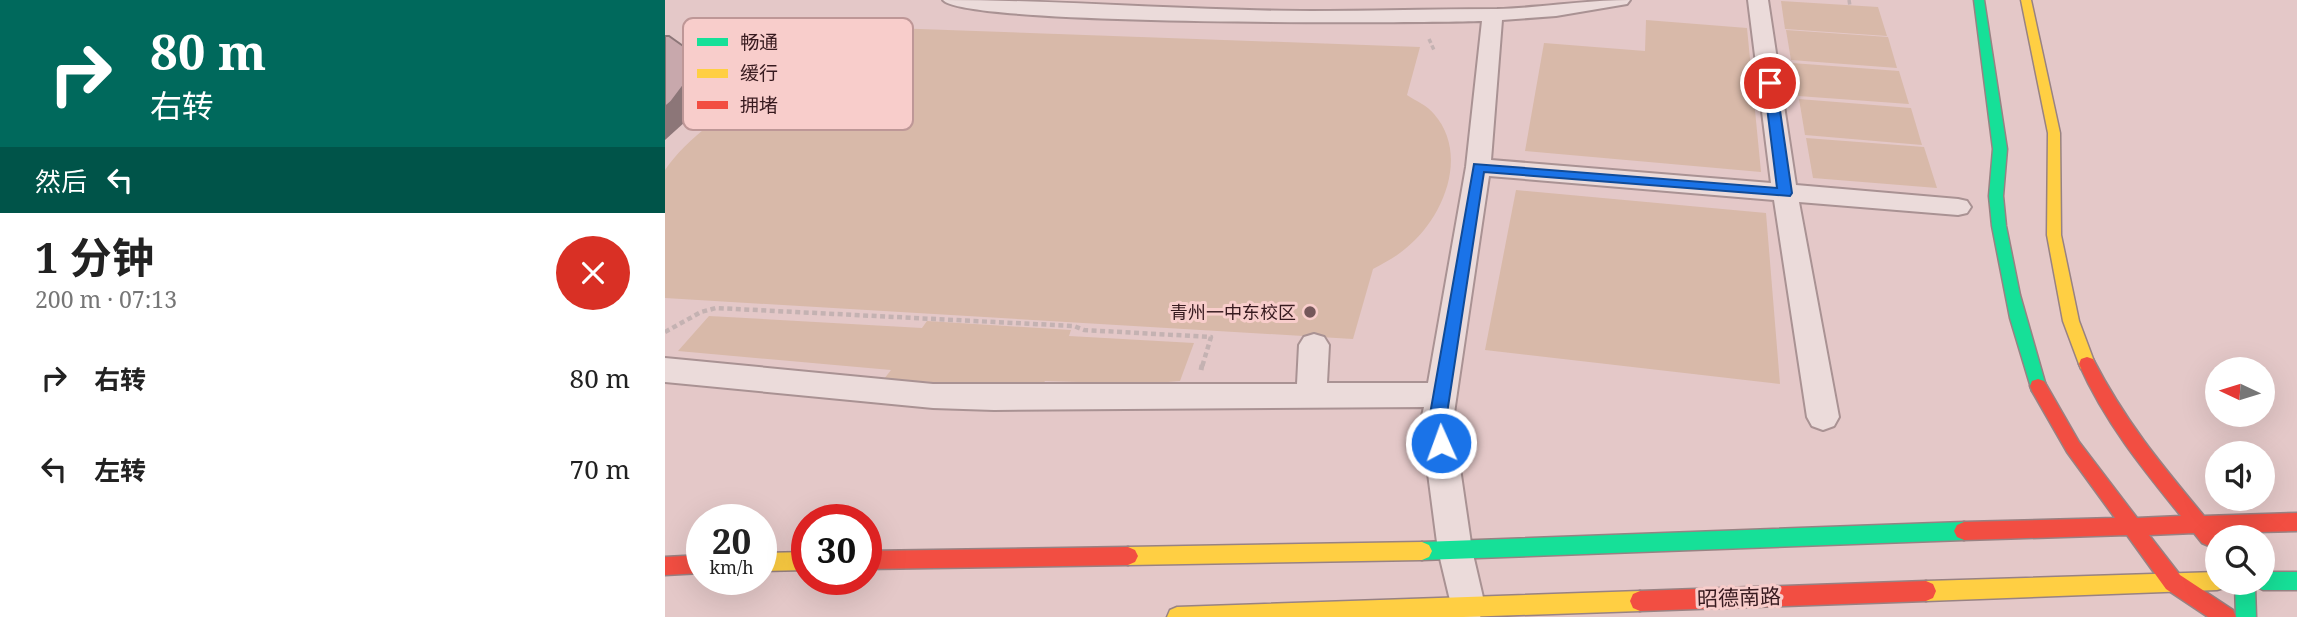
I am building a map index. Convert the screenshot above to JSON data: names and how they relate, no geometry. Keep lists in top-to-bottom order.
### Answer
{
  "streets": {
    "street": ["昭德南路"]
  },
  "places": ["青州一中东校区"],
  "legend": ["畅通", "缓行", "拥堵"],
  "north": "left",
  "page": {
    "turn": ["80 m", "右转"],
    "then": "然后",
    "heading": ["1 分钟", "200 m · 07:13"],
    "list": [
      {
        "name": "右转",
        "value": "80 m"
      },
      {
        "name": "左转",
        "value": "70 m"
      }
    ],
    "speed": "20 km/h",
    "limit": "30"
  }
}
